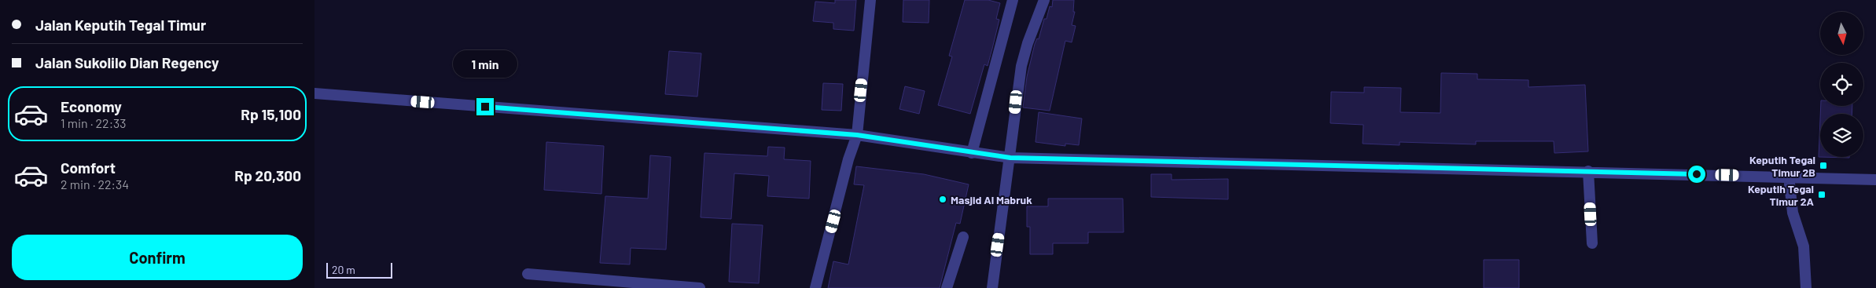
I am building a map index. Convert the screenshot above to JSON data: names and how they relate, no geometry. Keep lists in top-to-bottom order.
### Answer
{
  "places": {
    "transit": ["Keputih Tegal Timur 2B", "Keputih Tegal Timur 2A"],
    "other": ["Masjid Al Mabruk"]
  },
  "scale_bar": "20 m",
  "north": "bottom",
  "page": {
    "banner": ["Jalan Keputih Tegal Timur", "Jalan Sukolilo Dian Regency"],
    "bubble": "1 min",
    "list": [
      {
        "name": "Economy",
        "note": "1 min · 22:33",
        "value": "Rp 15,100"
      },
      {
        "name": "Comfort",
        "note": "2 min · 22:34",
        "value": "Rp 20,300"
      }
    ],
    "buttons": "Confirm",
    "scale": "20 m"
  }
}
